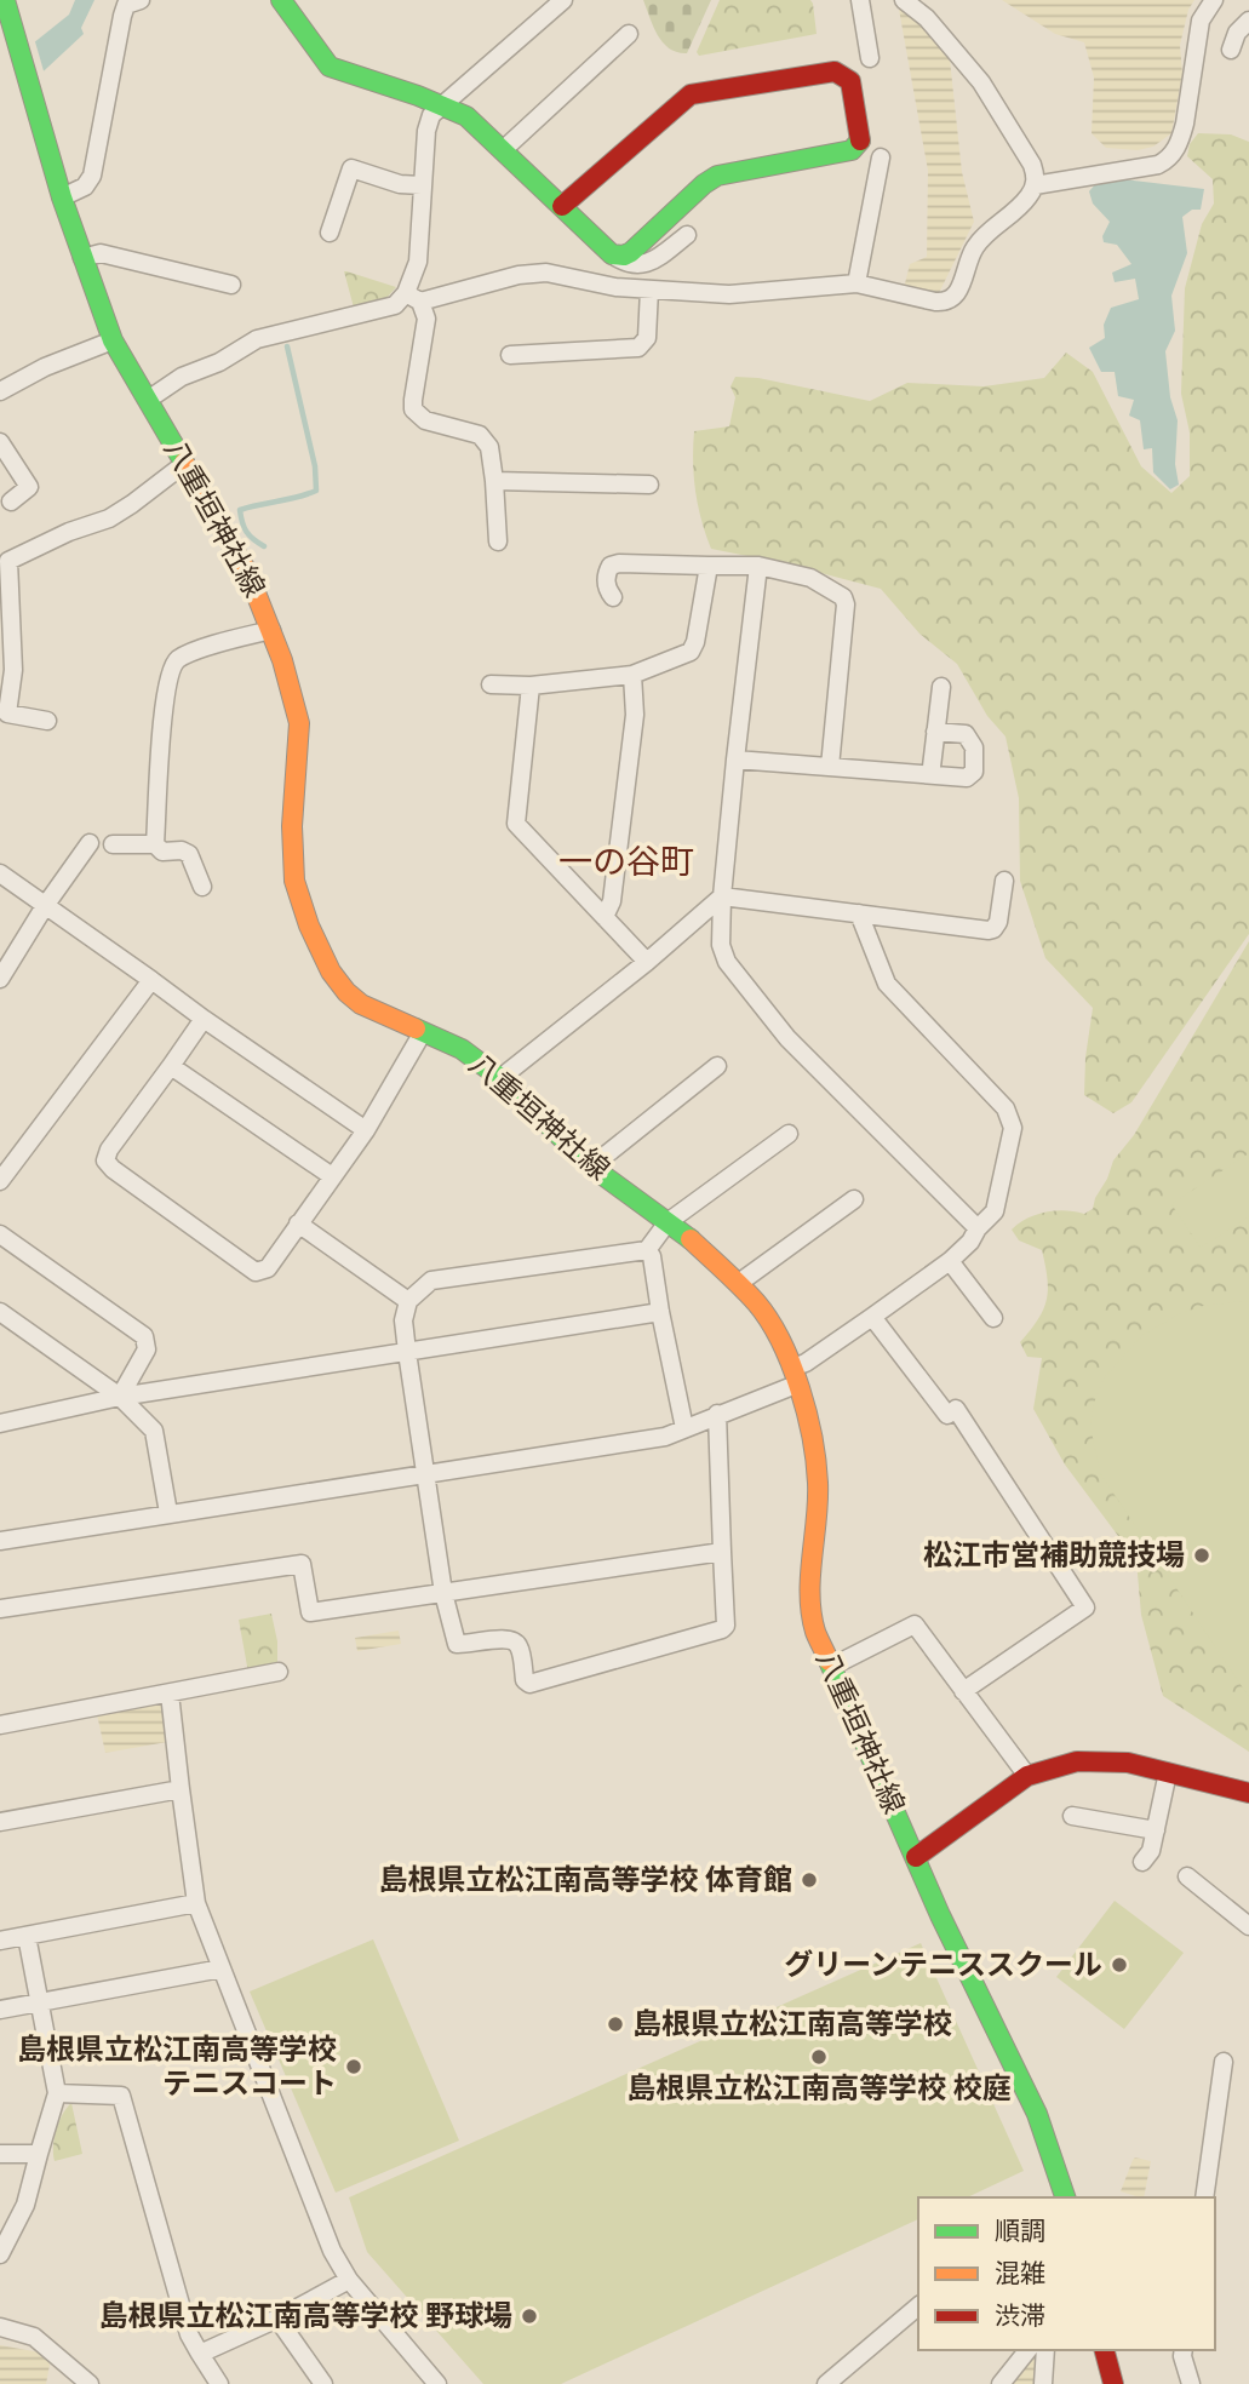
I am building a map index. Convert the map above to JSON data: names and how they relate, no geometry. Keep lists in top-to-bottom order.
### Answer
{
  "streets": {
    "main road": ["八重垣神社線"]
  },
  "districts": ["一の谷町"],
  "places": [
    "松江市営補助競技場",
    "島根県立松江南高等学校 体育館",
    "グリーンテニススクール",
    "島根県立松江南高等学校",
    "島根県立松江南高等学校 校庭",
    "島根県立松江南高等学校 テニスコート",
    "島根県立松江南高等学校 野球場"
  ],
  "legend": ["順調", "混雑", "渋滞"]
}
